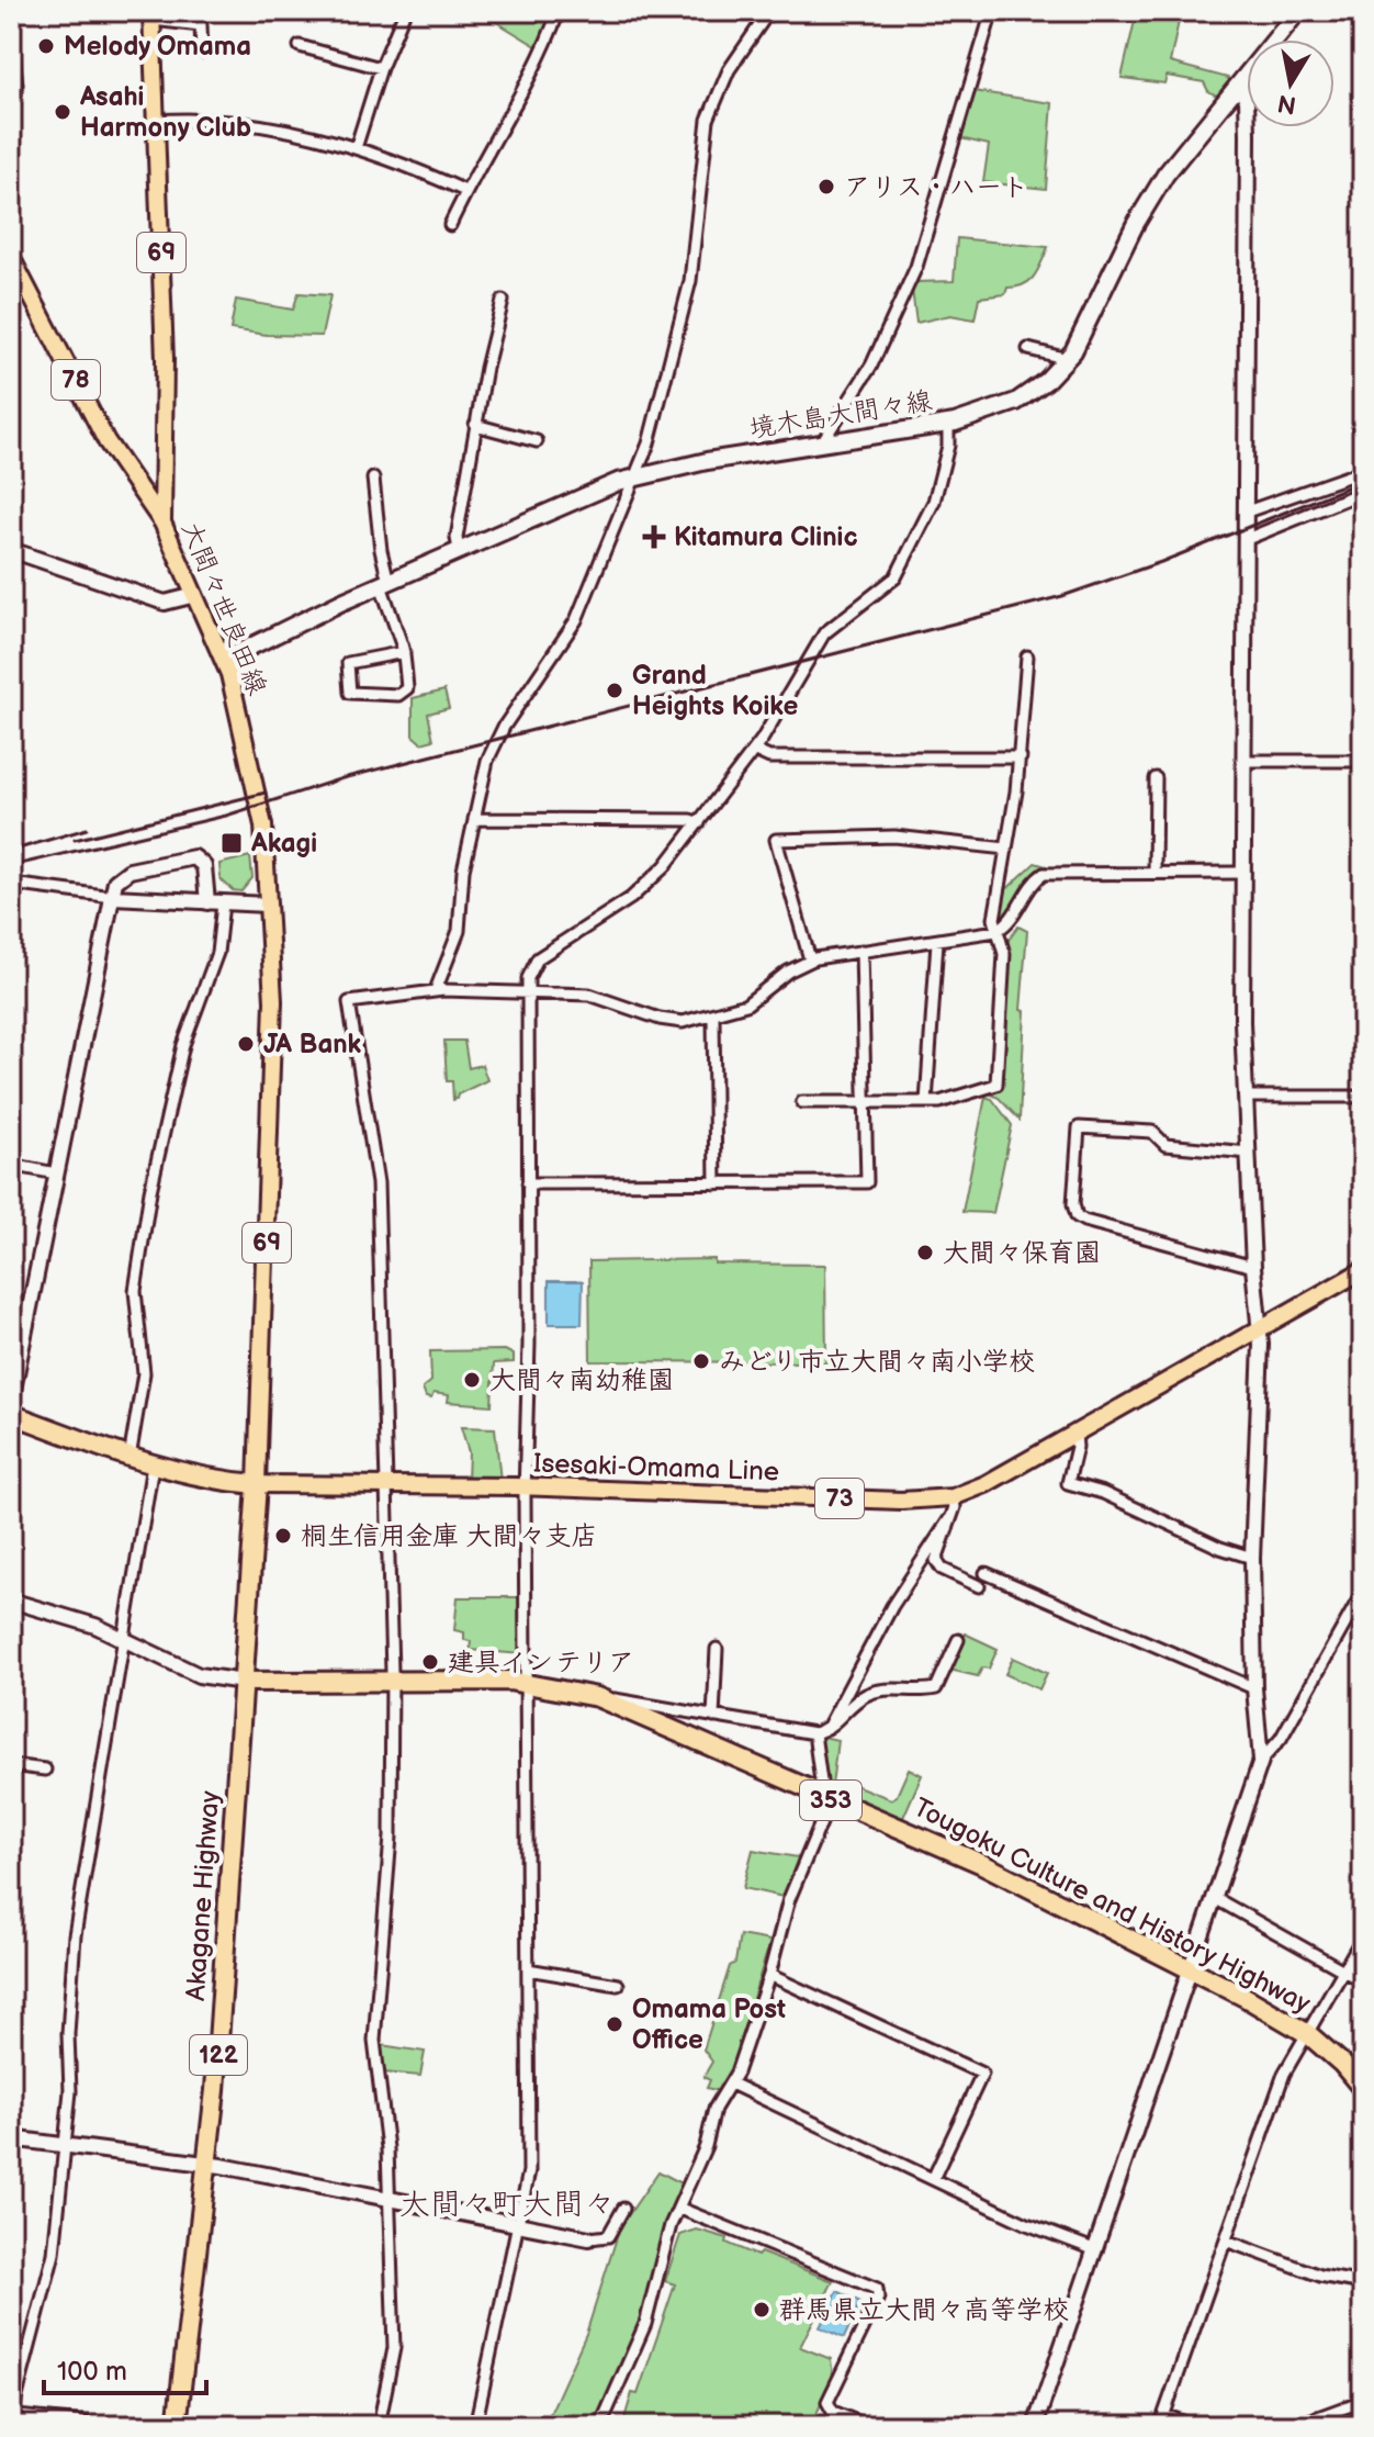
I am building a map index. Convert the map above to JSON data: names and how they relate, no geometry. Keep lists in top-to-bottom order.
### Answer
{
  "streets": {
    "highway": [
      "353",
      "Akagane Highway",
      "Tougoku Culture and History Highway",
      "122"
    ],
    "main road": [
      "69",
      "78",
      "境木島大間々線",
      "大間々世良田線",
      "Isesaki-Omama Line",
      "73"
    ]
  },
  "crossings": [
    ["78", "大間々世良田線"],
    ["境木島大間々線", "大間々世良田線"],
    ["大間々世良田線", "Isesaki-Omama Line"],
    ["大間々世良田線", "122"],
    ["Isesaki-Omama Line", "122"],
    ["Akagane Highway", "Tougoku Culture and History Highway"],
    ["Akagane Highway", "122"],
    ["Tougoku Culture and History Highway", "122"]
  ],
  "districts": ["大間々町大間々"],
  "places": {
    "other": [
      "Melody Omama",
      "Asahi Harmony Club",
      "アリス・ハート",
      "Grand Heights Koike",
      "JA Bank",
      "大間々保育園",
      "みどり市立大間々南小学校",
      "大間々南幼稚園",
      "桐生信用金庫 大間々支店",
      "建具インテリア",
      "Omama Post Office",
      "群馬県立大間々高等学校"
    ],
    "health": ["Kitamura Clinic"],
    "transit": ["Akagi"]
  },
  "scale_bar": "100 m",
  "north": "bottom"
}
